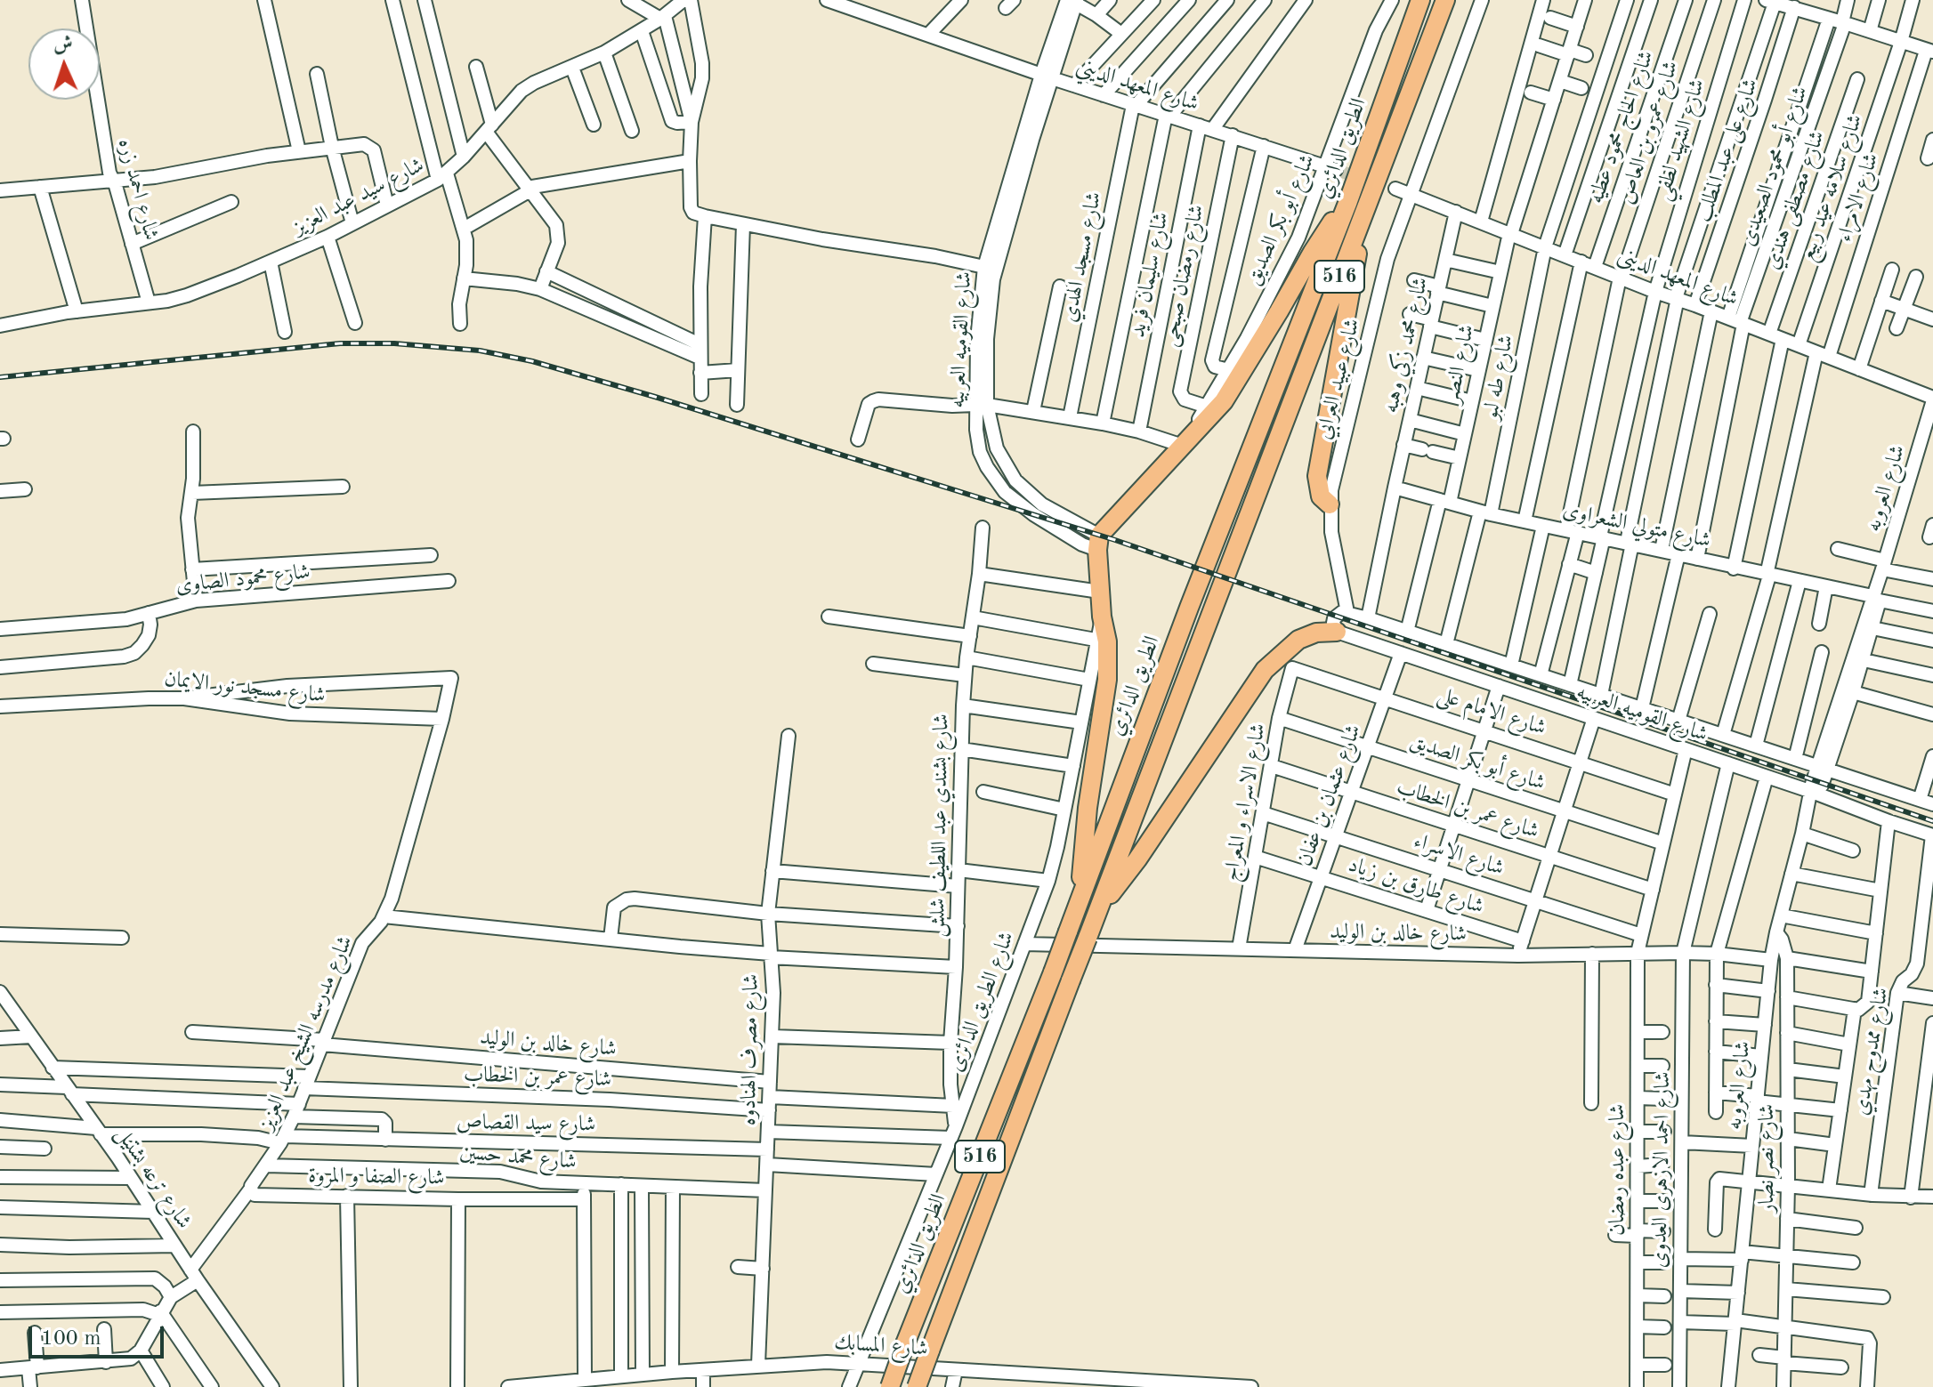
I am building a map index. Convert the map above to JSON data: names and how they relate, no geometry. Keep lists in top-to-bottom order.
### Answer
{
  "streets": {
    "highway": ["الطريق الدائري", "516"],
    "street": [
      "شارع المعهد الديني",
      "شارع الحاج محمود عطيه",
      "شارع عمرو بن العاص",
      "شارع الشهيد لطفي",
      "شارع على عبد المطلب",
      "شارع سلامه عيد ربيع",
      "شارع احمد زره",
      "شارع سيد عبد العزيز",
      "شارع الامراء",
      "شارع مصطفى هندي",
      "شارع أبو بكر الصديق",
      "شارع مسجد الهدي",
      "شارع سليمان فريد",
      "شارع رمضان صبحى",
      "شارع المعهد الدينى",
      "شارع القوميه العربيه",
      "شارع محمد زكي وهبه",
      "شارع النصر",
      "شارع طه لبو",
      "شارع عبيد العرابي",
      "شارع العروبه",
      "شارع متولي الشعراوى",
      "شارع محمود الصاوى",
      "شارع مسجد نور الايمان",
      "شارع الامام على",
      "شارع عثمان بن عفان",
      "شارع الاسراء و المعراج",
      "شارع عمر بن الخطاب",
      "شارع بشندي عبد اللطيف شلش",
      "شارع الاسراء",
      "شارع طارق بن زياد",
      "شارع خالد بن الوليد",
      "شارع الطريق الدائرى",
      "شارع مدرسه الشيخ عبد العزيز",
      "شارع مصرف الهنادوه",
      "شارع ممدوح مهدي",
      "شارع سيد القصاص",
      "شارع محمد حسين",
      "شارع نصر نصار",
      "شارع عبده رمضان",
      "شارع احمد الازهرى العدوى",
      "شارع الصفا و المروة",
      "شارع ترعه بشتيل",
      "شارع المسابك"
    ]
  },
  "crossings": [
    ["شارع المعهد الديني", "شارع أبو بكر الصديق"],
    ["شارع المعهد الديني", "شارع مسجد الهدي"],
    ["شارع المعهد الديني", "شارع سليمان فريد"],
    ["شارع المعهد الديني", "شارع رمضان صبحى"],
    ["شارع المعهد الديني", "شارع القوميه العربيه"],
    ["شارع الحاج محمود عطيه", "شارع المعهد الدينى"],
    ["شارع عمرو بن العاص", "شارع المعهد الدينى"],
    ["شارع عمرو بن العاص", "شارع القوميه العربيه"],
    ["شارع عمرو بن العاص", "شارع متولي الشعراوى"],
    ["شارع الشهيد لطفي", "شارع المعهد الدينى"],
    ["شارع الشهيد لطفي", "شارع القوميه العربيه"],
    ["شارع الشهيد لطفي", "شارع متولي الشعراوى"],
    ["شارع على عبد المطلب", "شارع المعهد الدينى"],
    ["شارع سلامه عيد ربيع", "شارع المعهد الدينى"],
    ["شارع احمد زره", "شارع سيد عبد العزيز"],
    ["شارع الامراء", "شارع المعهد الدينى"],
    ["شارع الامراء", "شارع القوميه العربيه"],
    ["شارع الامراء", "شارع متولي الشعراوى"],
    ["شارع مصطفى هندي", "شارع المعهد الدينى"],
    ["شارع أبو بكر الصديق", "شارع رمضان صبحى"],
    ["شارع أبو بكر الصديق", "شارع عثمان بن عفان"],
    ["شارع أبو بكر الصديق", "شارع الاسراء و المعراج"],
    ["شارع أبو بكر الصديق", "شارع عبده رمضان"],
    ["شارع المعهد الدينى", "شارع محمد زكي وهبه"],
    ["شارع المعهد الدينى", "شارع النصر"],
    ["شارع المعهد الدينى", "شارع طه لبو"],
    ["شارع المعهد الدينى", "شارع عبيد العرابي"],
    ["شارع المعهد الدينى", "شارع العروبه"],
    ["شارع القوميه العربيه", "شارع محمد زكي وهبه"],
    ["شارع القوميه العربيه", "شارع النصر"],
    ["شارع القوميه العربيه", "شارع طه لبو"],
    ["شارع القوميه العربيه", "شارع عبيد العرابي"],
    ["شارع القوميه العربيه", "شارع العروبه"],
    ["شارع القوميه العربيه", "شارع عثمان بن عفان"],
    ["شارع القوميه العربيه", "شارع ممدوح مهدي"],
    ["شارع القوميه العربيه", "شارع عبده رمضان"],
    ["شارع القوميه العربيه", "شارع احمد الازهرى العدوى"],
    ["شارع محمد زكي وهبه", "شارع متولي الشعراوى"],
    ["شارع النصر", "شارع متولي الشعراوى"],
    ["شارع طه لبو", "شارع متولي الشعراوى"],
    ["شارع العروبه", "شارع متولي الشعراوى"],
    ["شارع العروبه", "شارع خالد بن الوليد"],
    ["شارع العروبه", "شارع نصر نصار"],
    ["شارع مسجد نور الايمان", "شارع مدرسه الشيخ عبد العزيز"],
    ["شارع الامام على", "شارع عثمان بن عفان"],
    ["شارع الامام على", "شارع الاسراء و المعراج"],
    ["شارع الامام على", "شارع عبده رمضان"],
    ["شارع عثمان بن عفان", "شارع عمر بن الخطاب"],
    ["شارع عثمان بن عفان", "شارع الاسراء"],
    ["شارع عثمان بن عفان", "شارع طارق بن زياد"],
    ["شارع عثمان بن عفان", "شارع خالد بن الوليد"],
    ["شارع الاسراء و المعراج", "شارع عمر بن الخطاب"],
    ["شارع الاسراء و المعراج", "شارع الاسراء"],
    ["شارع الاسراء و المعراج", "شارع طارق بن زياد"],
    ["شارع الاسراء و المعراج", "شارع خالد بن الوليد"],
    ["شارع عمر بن الخطاب", "شارع بشندي عبد اللطيف شلش"],
    ["شارع عمر بن الخطاب", "شارع مدرسه الشيخ عبد العزيز"],
    ["شارع عمر بن الخطاب", "شارع مصرف الهنادوه"],
    ["شارع عمر بن الخطاب", "شارع عبده رمضان"],
    ["شارع عمر بن الخطاب", "شارع ترعه بشتيل"],
    ["شارع بشندي عبد اللطيف شلش", "شارع الطريق الدائرى"],
    ["شارع الاسراء", "شارع عبده رمضان"],
    ["شارع خالد بن الوليد", "شارع الطريق الدائرى"],
    ["شارع خالد بن الوليد", "شارع مدرسه الشيخ عبد العزيز"],
    ["شارع خالد بن الوليد", "شارع مصرف الهنادوه"],
    ["شارع خالد بن الوليد", "شارع عبده رمضان"],
    ["شارع خالد بن الوليد", "شارع احمد الازهرى العدوى"],
    ["شارع الطريق الدائرى", "شارع المسابك"],
    ["شارع مدرسه الشيخ عبد العزيز", "شارع سيد القصاص"],
    ["شارع مدرسه الشيخ عبد العزيز", "شارع محمد حسين"],
    ["شارع مدرسه الشيخ عبد العزيز", "شارع الصفا و المروة"],
    ["شارع مدرسه الشيخ عبد العزيز", "شارع ترعه بشتيل"],
    ["شارع مصرف الهنادوه", "شارع سيد القصاص"],
    ["شارع مصرف الهنادوه", "شارع محمد حسين"],
    ["شارع مصرف الهنادوه", "شارع المسابك"],
    ["شارع سيد القصاص", "شارع ترعه بشتيل"]
  ],
  "scale_bar": "100 m",
  "north": "top"
}
